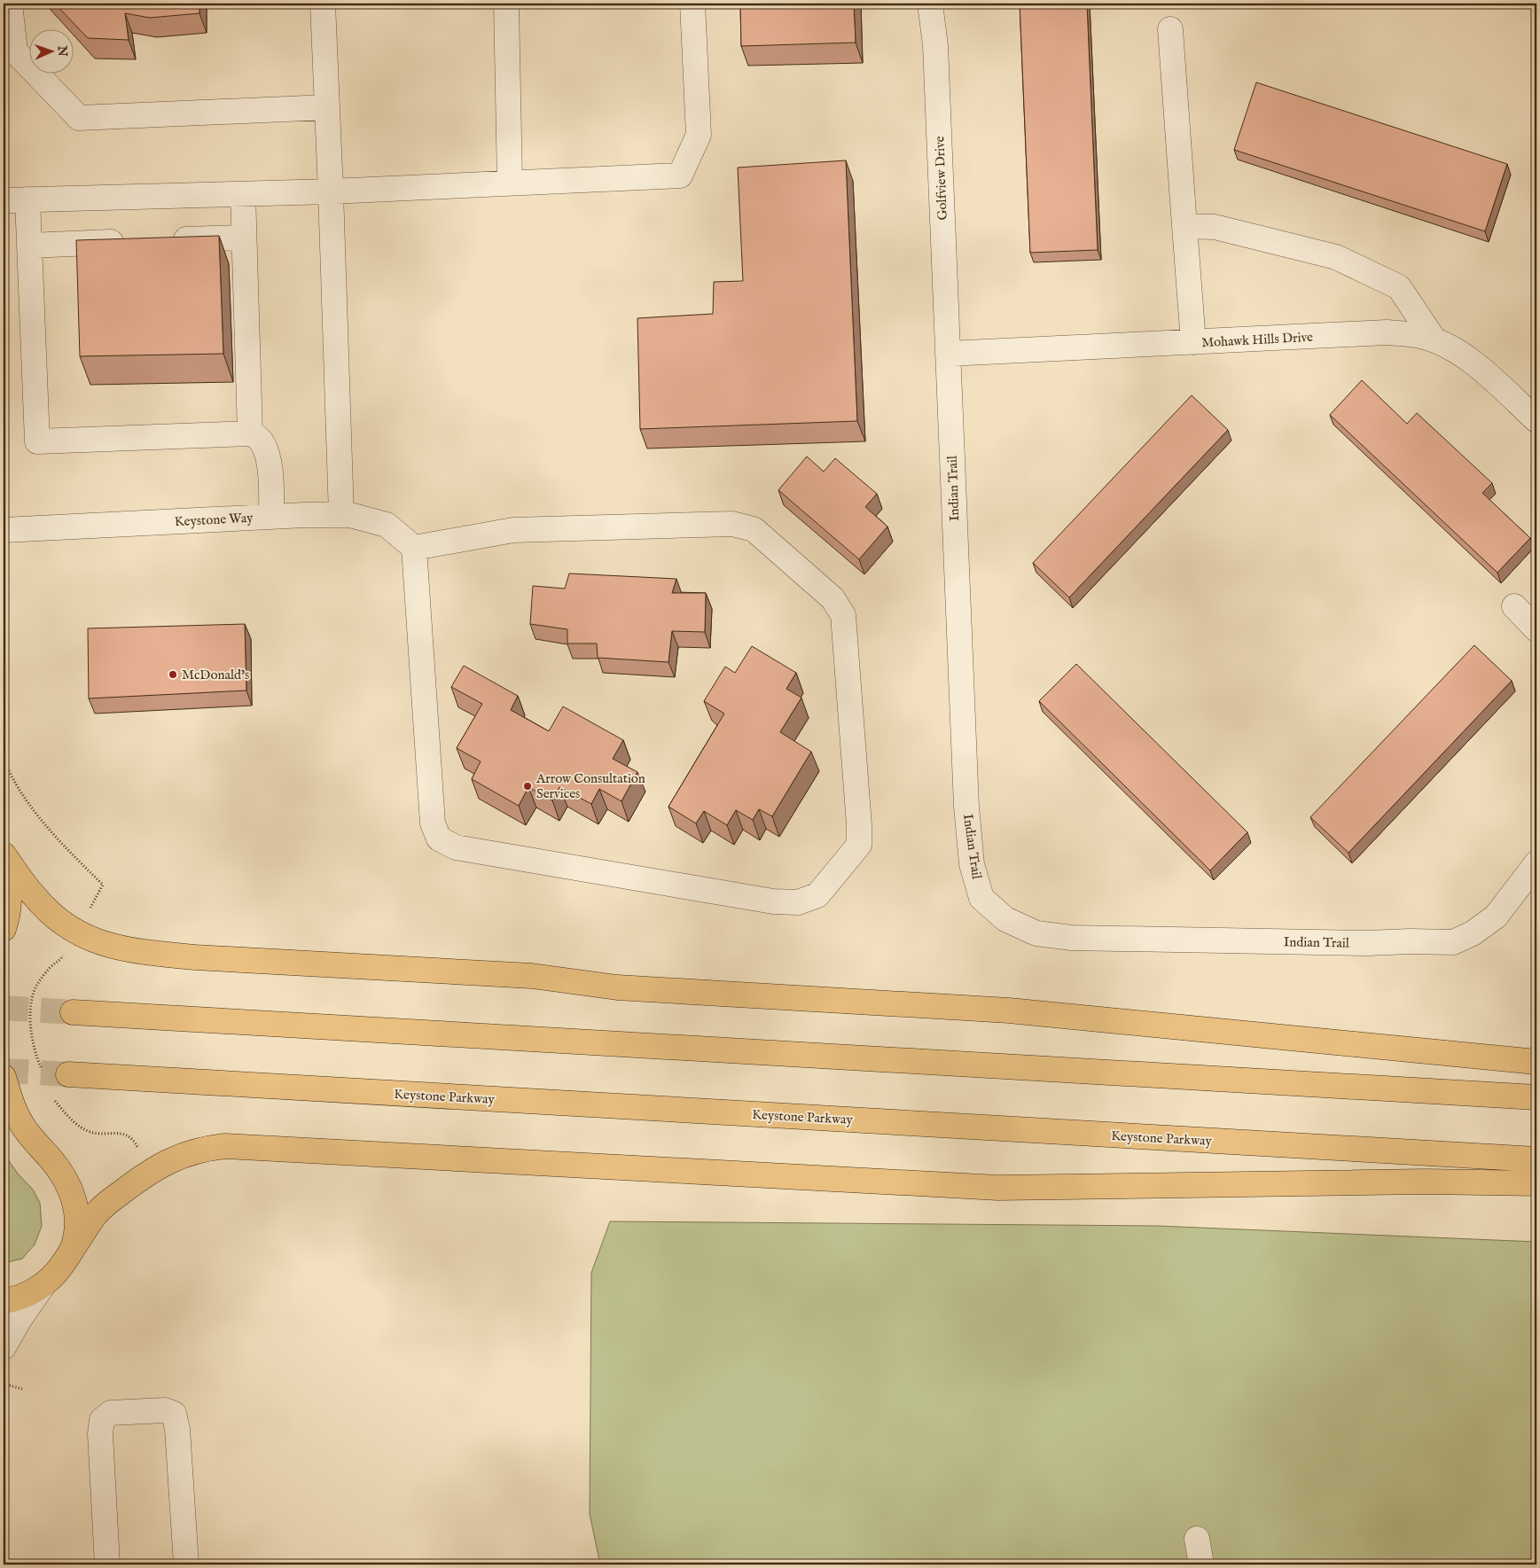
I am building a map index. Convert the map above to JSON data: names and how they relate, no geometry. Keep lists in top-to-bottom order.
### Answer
{
  "streets": {
    "main road": ["Keystone Parkway"],
    "street": [
      "Golfview Drive",
      "Mohawk Hills Drive",
      "Indian Trail",
      "Keystone Way"
    ]
  },
  "crossings": [
    ["Golfview Drive", "Mohawk Hills Drive"],
    ["Golfview Drive", "Indian Trail"],
    ["Mohawk Hills Drive", "Indian Trail"]
  ],
  "places": ["McDonald's", "Arrow Consultation Services"],
  "north": "right"
}
